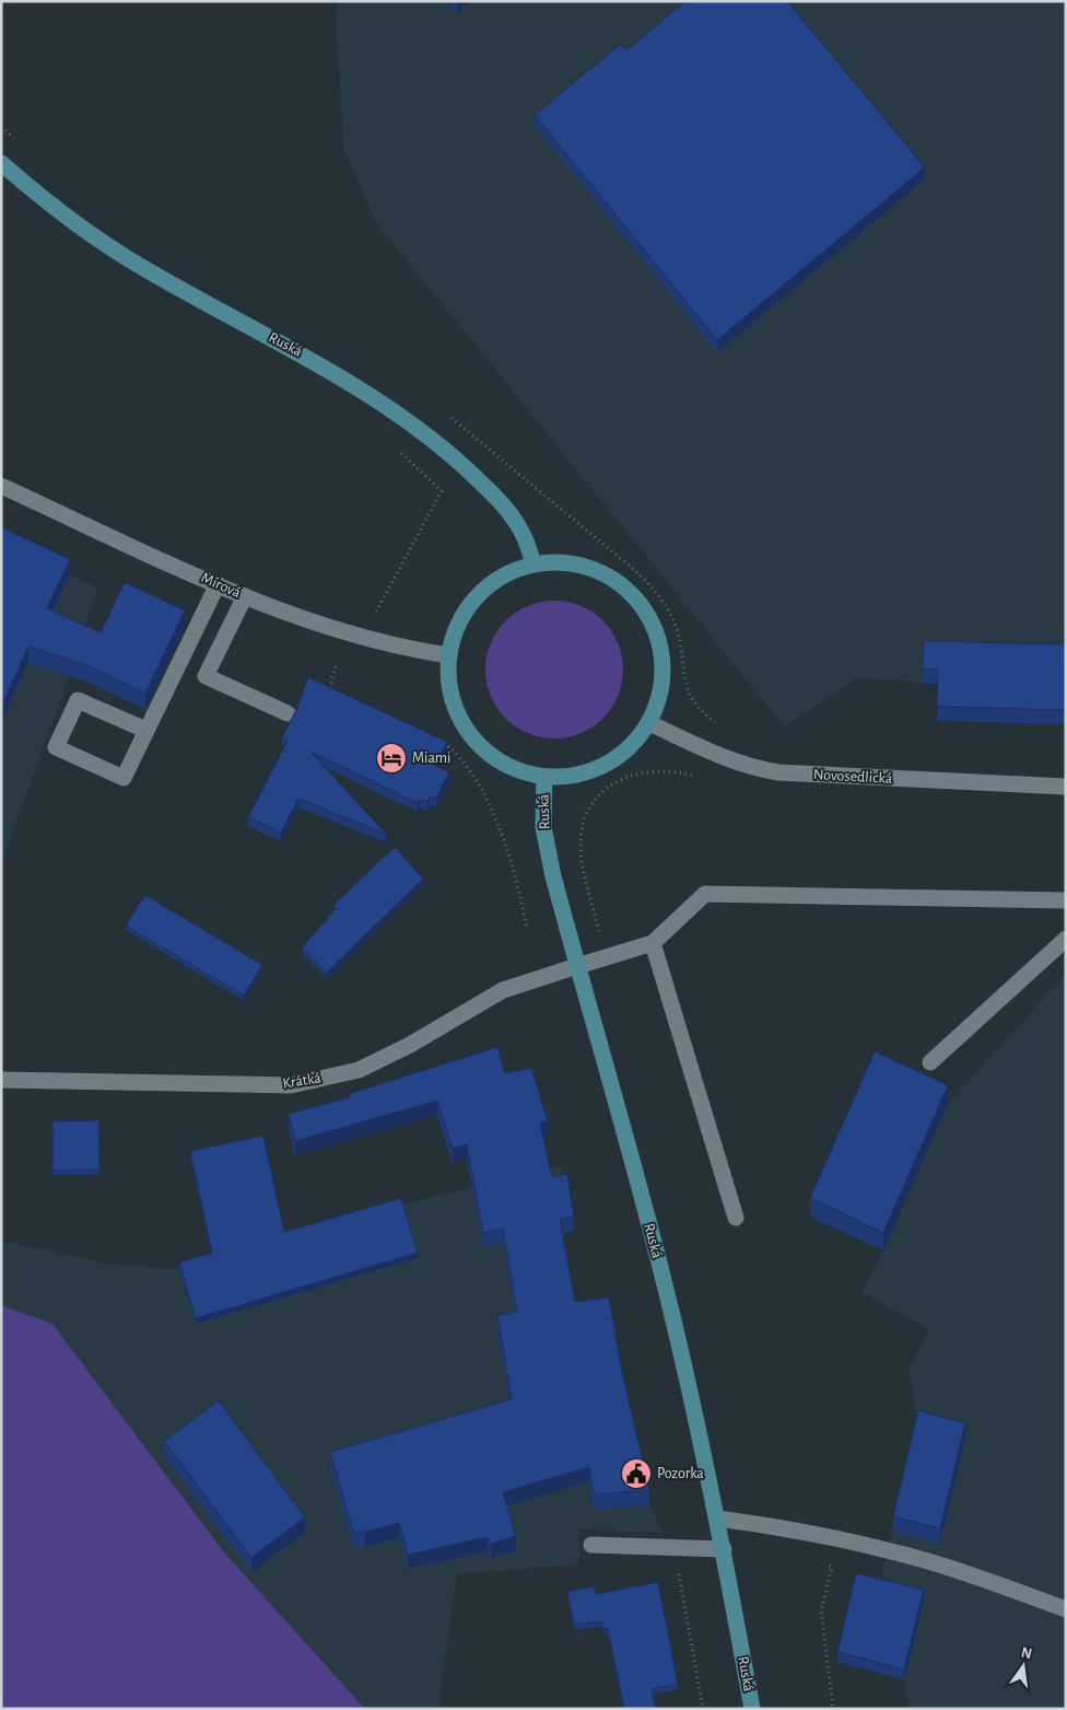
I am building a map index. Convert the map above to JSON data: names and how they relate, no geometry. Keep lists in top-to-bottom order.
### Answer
{
  "streets": {
    "main road": ["Ruská"],
    "street": ["Mírová", "Novosedlická", "Krátká"]
  },
  "crossings": [
    ["Ruská", "Krátká"]
  ],
  "places": {
    "hotel": ["Miami"],
    "public building": ["Pozorka"]
  },
  "north": "top"
}
